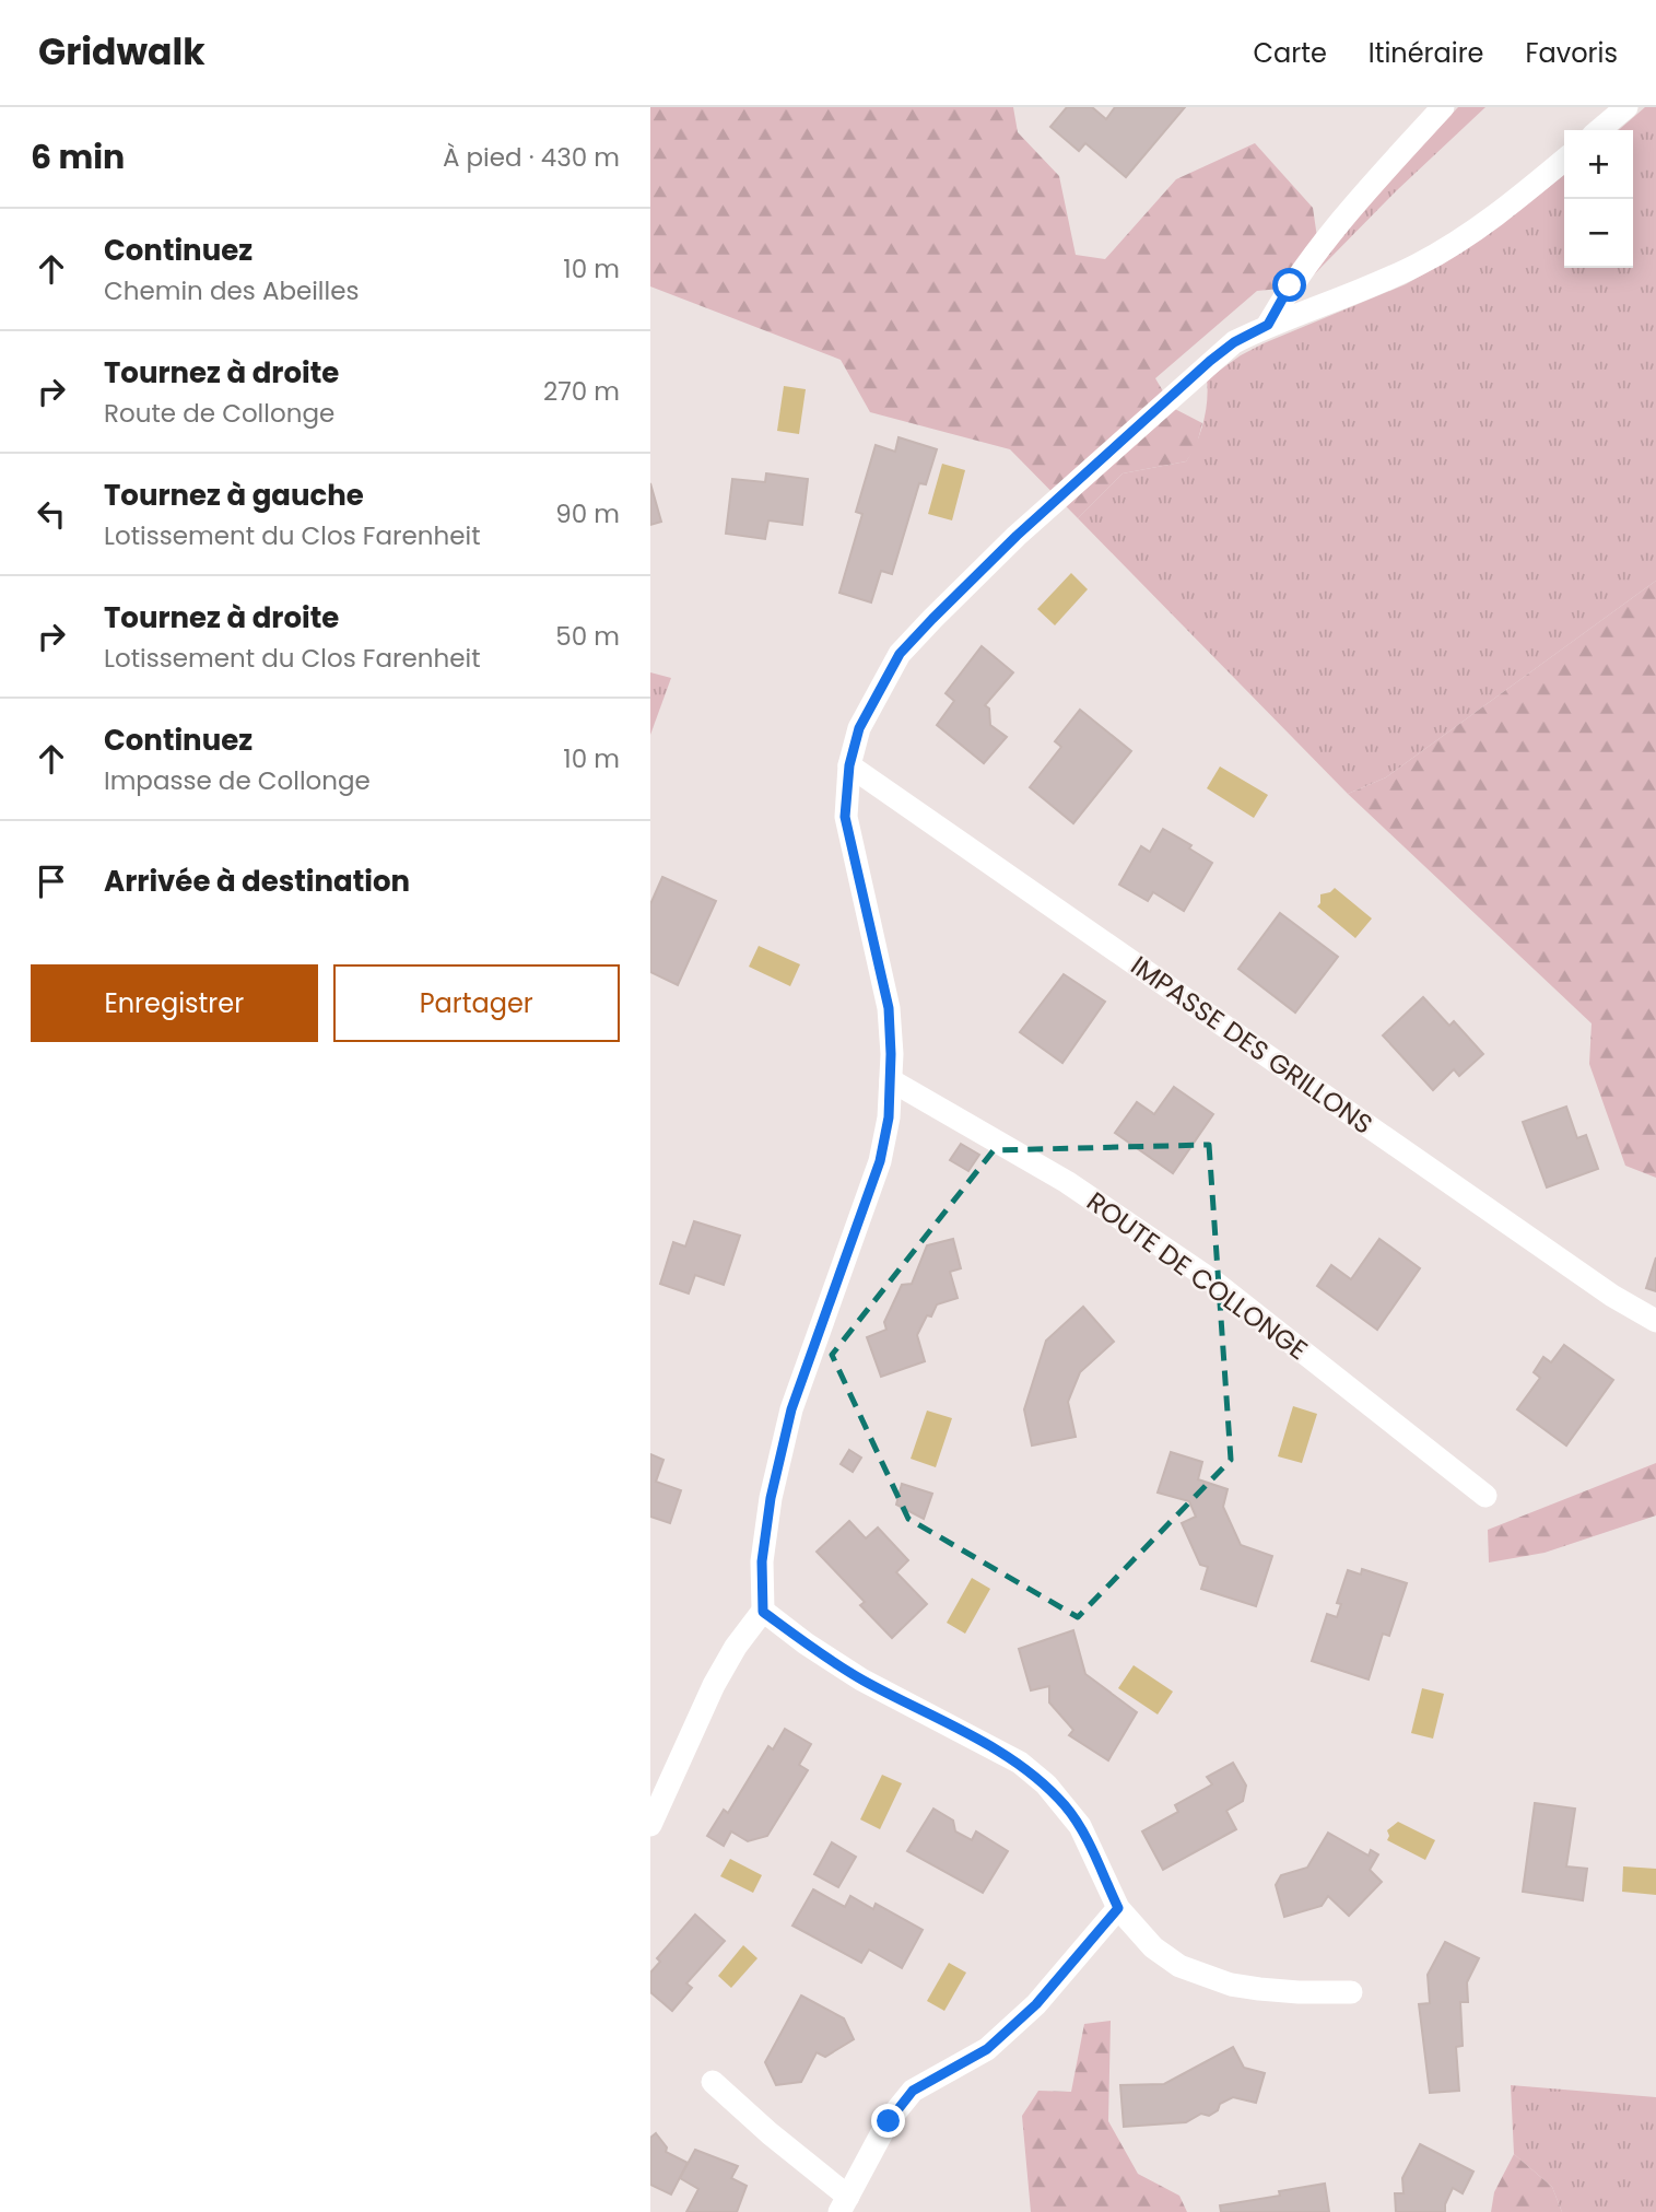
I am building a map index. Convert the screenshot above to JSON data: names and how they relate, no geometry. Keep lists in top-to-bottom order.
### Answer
{
  "streets": {
    "street": ["IMPASSE DES GRILLONS", "ROUTE DE COLLONGE"]
  },
  "page": {
    "header": "Gridwalk",
    "nav": ["Carte", "Itinéraire", "Favoris"],
    "heading": ["6 min", "À pied · 430 m"],
    "map_buttons": ["+", "−"],
    "list": [
      ["Continuez", "Chemin des Abeilles", "10 m"],
      ["Tournez à droite", "Route de Collonge", "270 m"],
      ["Tournez à gauche", "Lotissement du Clos Farenheit", "90 m"],
      ["Tournez à droite", "Lotissement du Clos Farenheit", "50 m"],
      ["Continuez", "Impasse de Collonge", "10 m"],
      "Arrivée à destination"
    ],
    "buttons": ["Enregistrer", "Partager"]
  }
}
